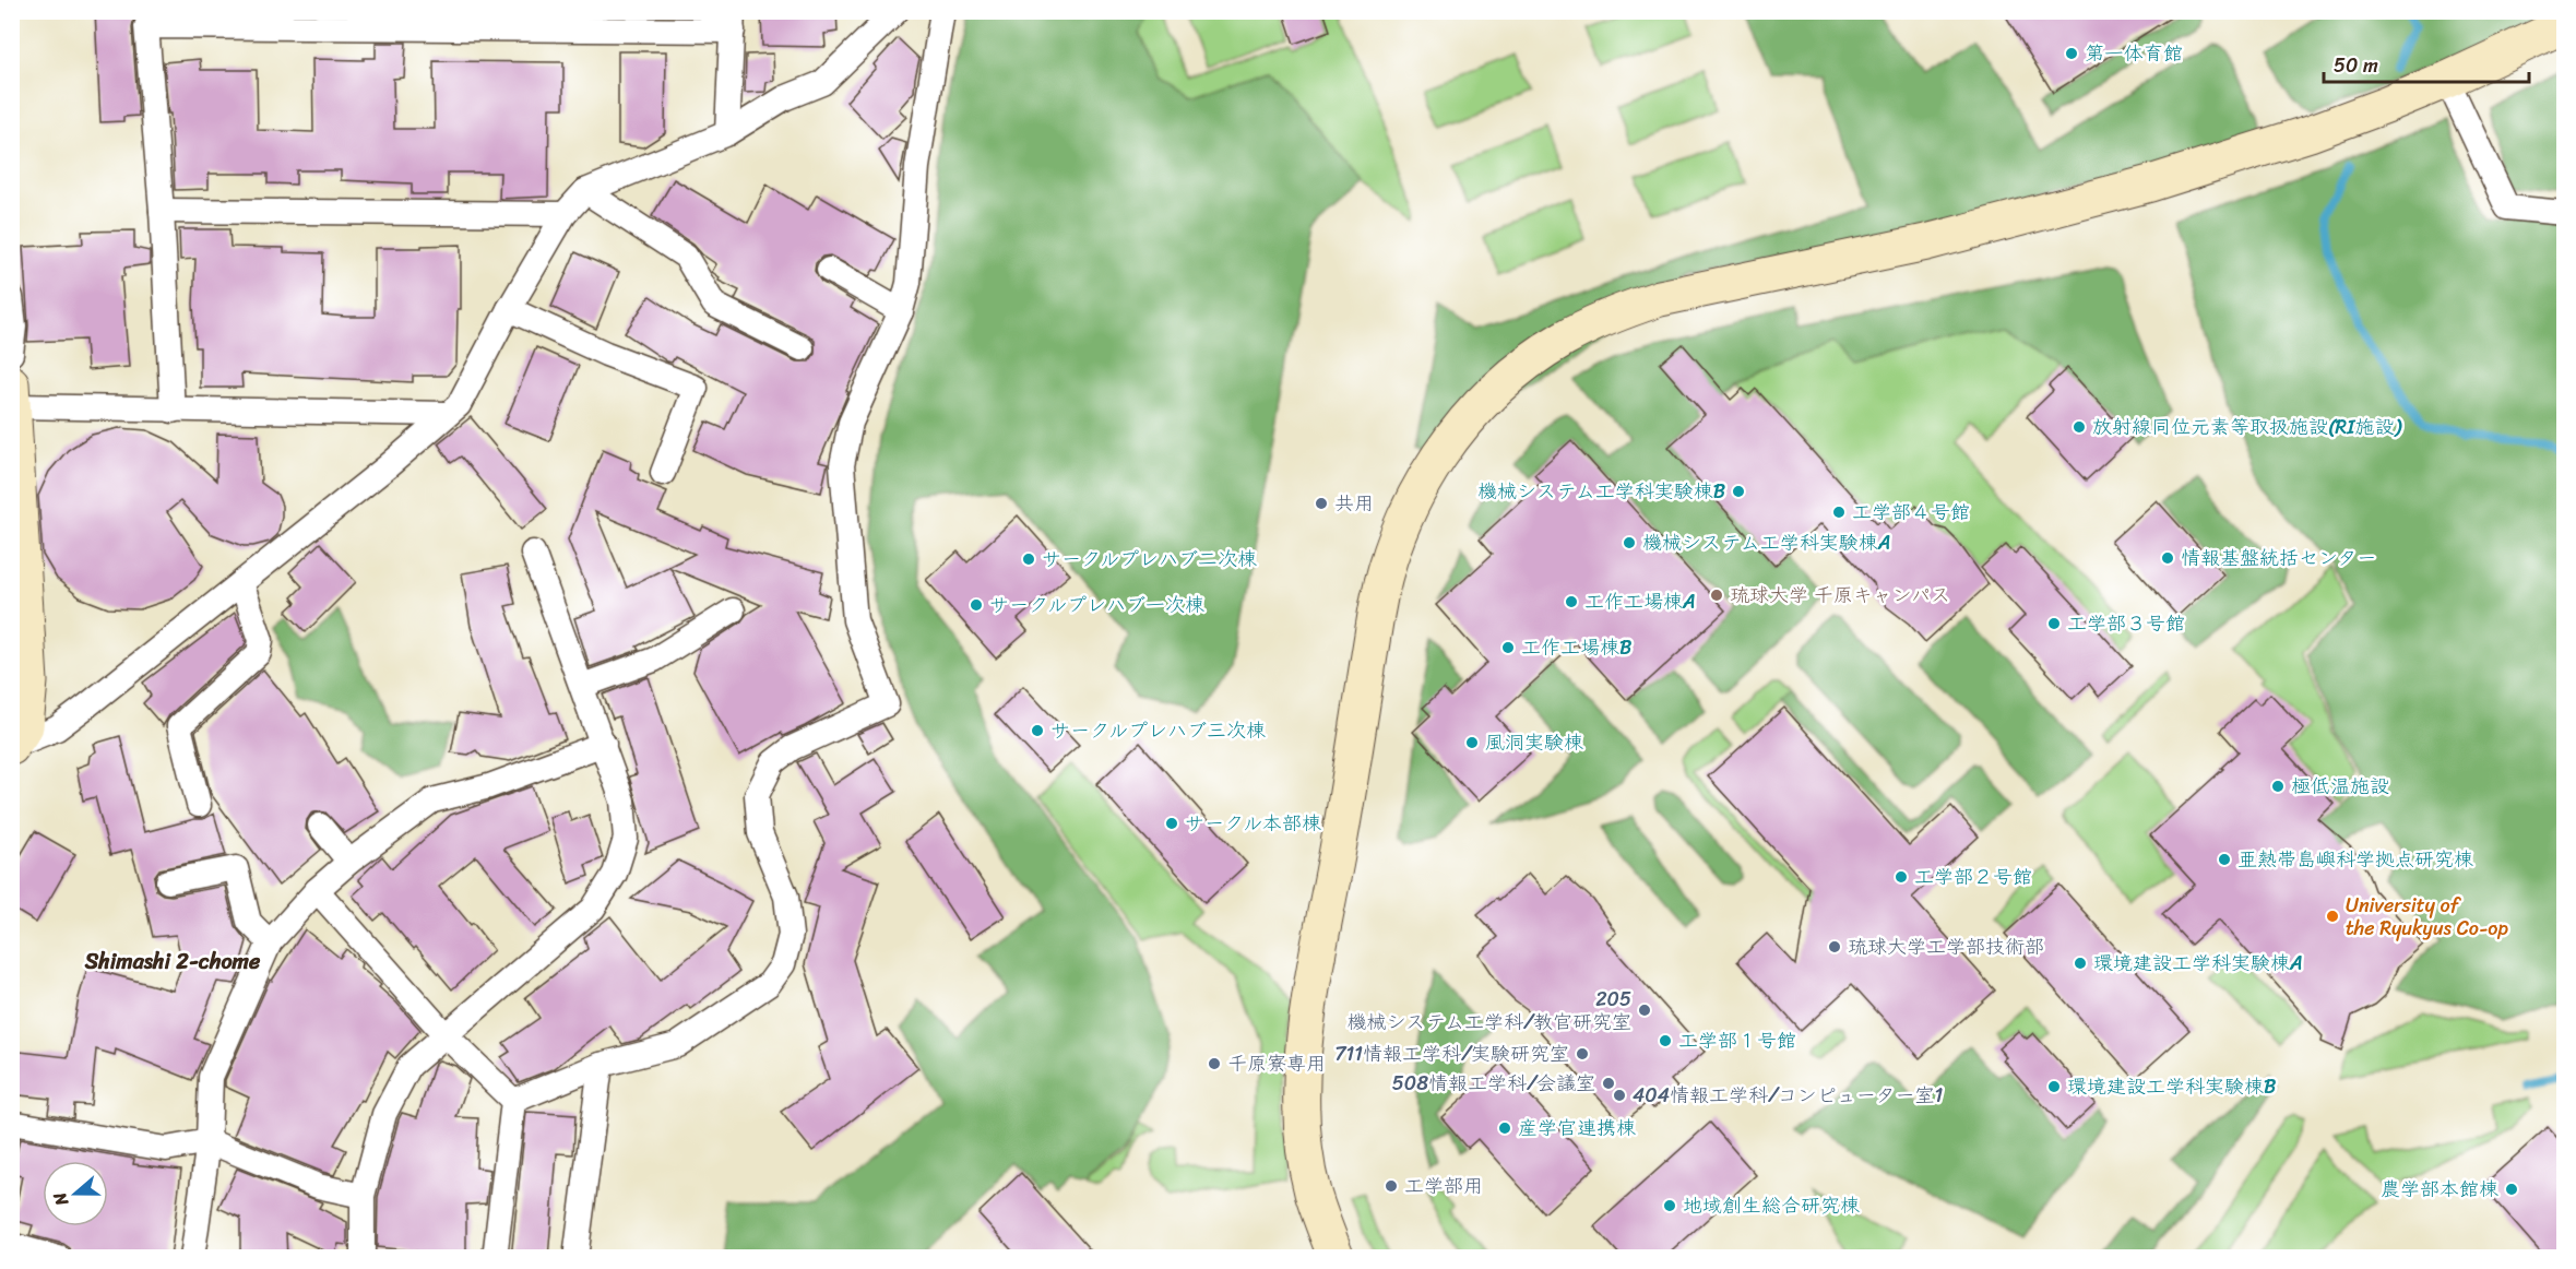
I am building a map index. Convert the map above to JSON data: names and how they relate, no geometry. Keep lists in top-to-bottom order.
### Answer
{
  "districts": ["Shimashi 2-chome"],
  "places": [
    "第一体育館",
    "放射線同位元素等取扱施設(RI施設)",
    "機械システム工学科実験棟B",
    "共用",
    "工学部４号館",
    "機械システム工学科実験棟A",
    "情報基盤統括センター",
    "サークルプレハブ二次棟",
    "琉球大学 千原キャンパス",
    "工作工場棟A",
    "サークルプレハブ一次棟",
    "工学部３号館",
    "工作工場棟B",
    "サークルプレハブ三次棟",
    "風洞実験棟",
    "極低温施設",
    "サークル本部棟",
    "亜熱帯島嶼科学拠点研究棟",
    "工学部２号館",
    "University of the Ryukyus Co-op",
    "琉球大学工学部技術部",
    "環境建設工学科実験棟A",
    "205 機械システム工学科/教官研究室",
    "工学部１号館",
    "711情報工学科/実験研究室",
    "千原寮専用",
    "508情報工学科/会議室",
    "環境建設工学科実験棟B",
    "404情報工学科/コンピューター室1",
    "産学官連携棟",
    "工学部用",
    "農学部本館棟",
    "地域創生総合研究棟"
  ],
  "scale_bar": "50 m",
  "north": "left"
}
